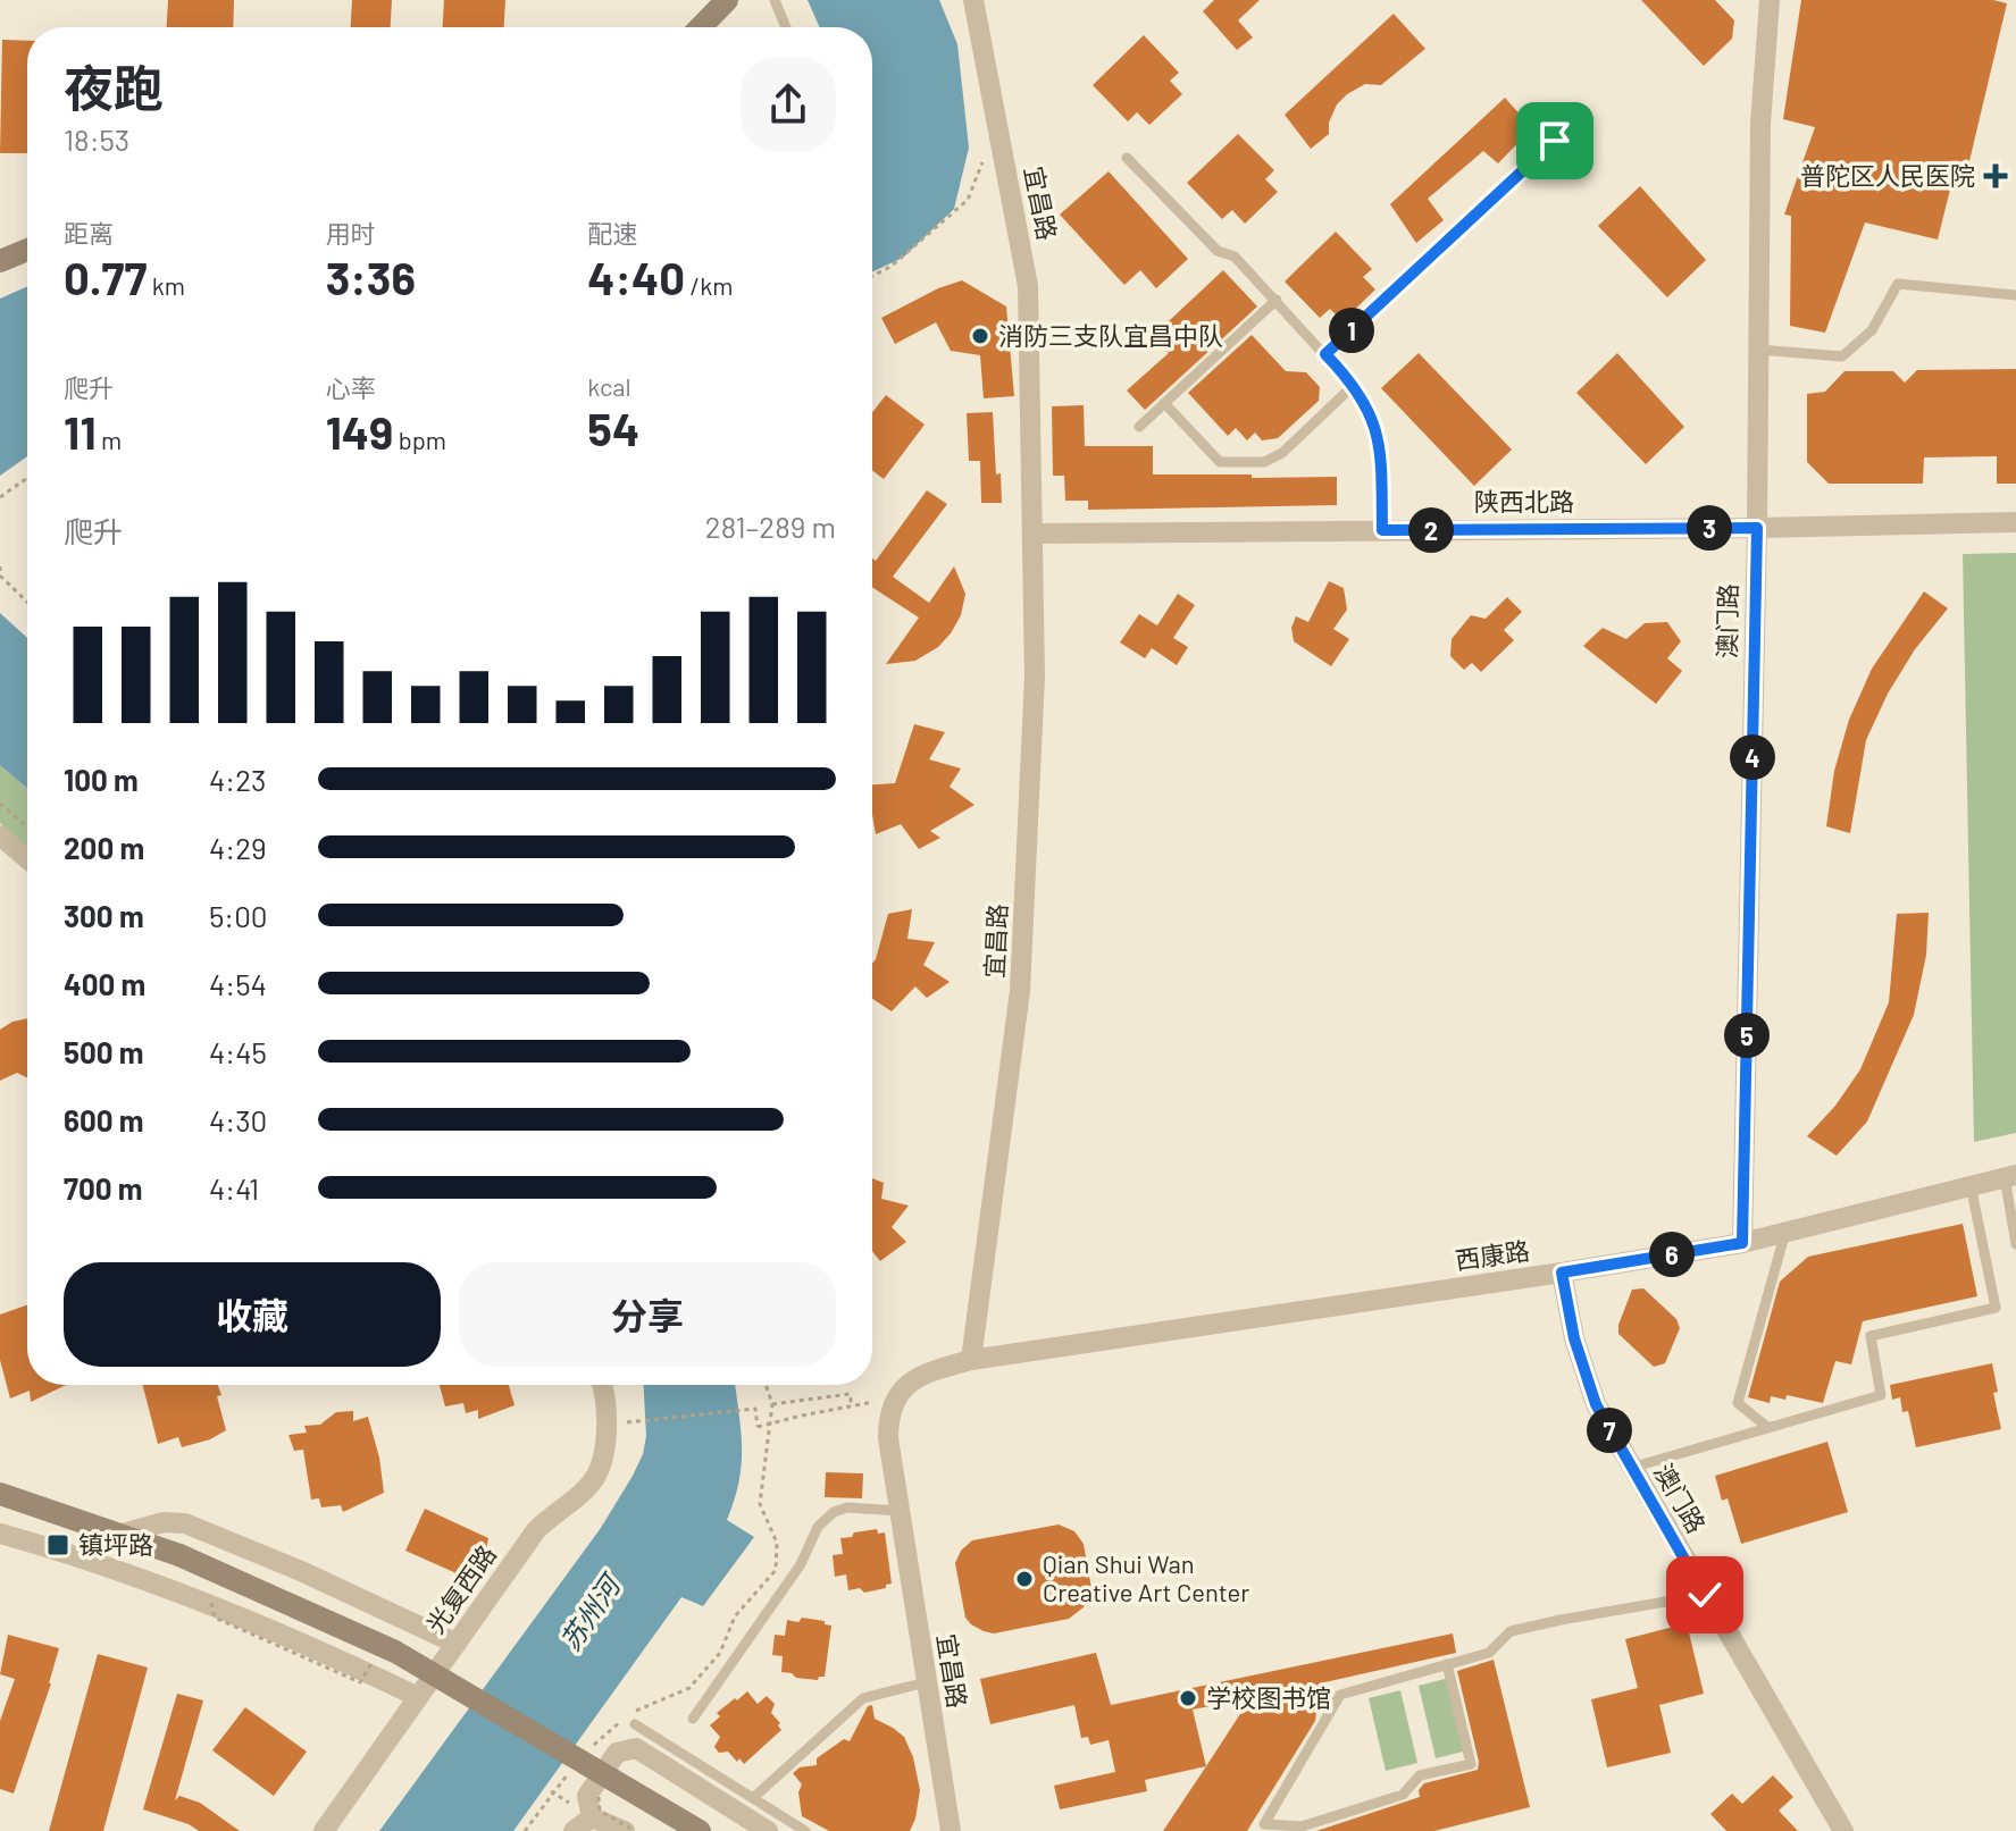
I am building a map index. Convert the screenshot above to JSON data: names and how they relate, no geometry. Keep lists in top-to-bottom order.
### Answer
{
  "streets": {
    "street": [
      "宜昌路",
      "陕西北路",
      "澳门路",
      "西康路",
      "光复西路"
    ]
  },
  "crossings": [
    ["宜昌路", "陕西北路"],
    ["宜昌路", "西康路"],
    ["陕西北路", "澳门路"],
    ["澳门路", "西康路"]
  ],
  "water": ["苏州河"],
  "places": {
    "health": ["普陀区人民医院"],
    "other": ["消防三支队宜昌中队", "Qian Shui Wan Creative Art Center", "学校图书馆"],
    "transit": ["镇坪路"]
  },
  "page": {
    "heading": ["夜跑", "18:53"],
    "stats": [
      ["距离", "0.77 km"],
      ["用时", "3:36"],
      ["配速", "4:40 /km"],
      ["爬升", "11 m"],
      ["心率", "149 bpm"],
      ["kcal", "54"]
    ],
    "pins": [
      "1",
      "3",
      "2",
      "4",
      "5",
      "6",
      "7"
    ],
    "chart": ["爬升", "281–289 m"],
    "list": [
      {
        "name": "100 m",
        "note": "4:23"
      },
      {
        "name": "200 m",
        "note": "4:29"
      },
      {
        "name": "300 m",
        "note": "5:00"
      },
      {
        "name": "400 m",
        "note": "4:54"
      },
      {
        "name": "500 m",
        "note": "4:45"
      },
      {
        "name": "600 m",
        "note": "4:30"
      },
      {
        "name": "700 m",
        "note": "4:41"
      }
    ],
    "buttons": ["收藏", "分享"]
  }
}
